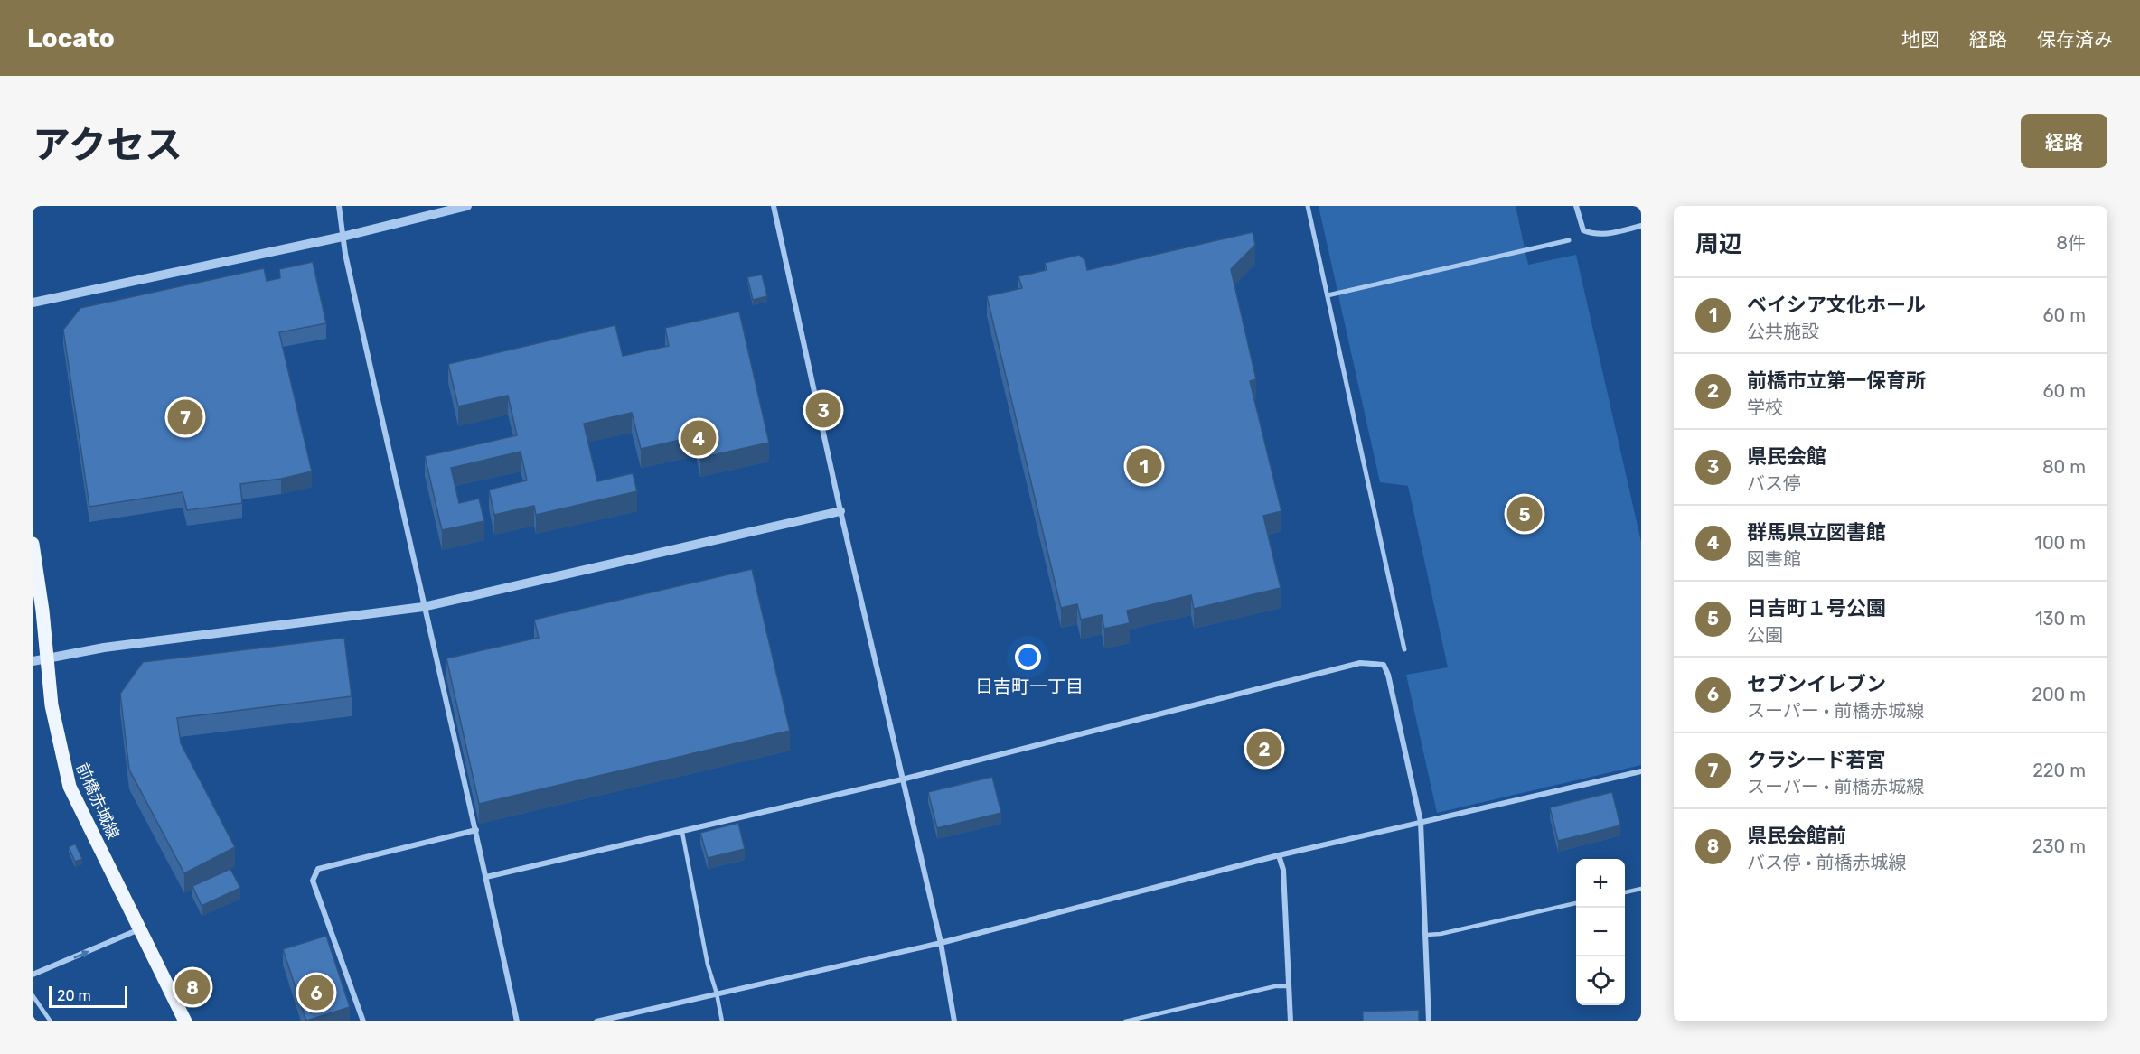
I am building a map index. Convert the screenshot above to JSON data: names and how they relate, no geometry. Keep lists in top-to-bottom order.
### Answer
{
  "streets": {
    "main road": ["前橋赤城線"]
  },
  "districts": ["日吉町一丁目"],
  "scale_bar": "20 m",
  "page": {
    "header": "Locato",
    "nav": ["地図", "経路", "保存済み"],
    "title": "アクセス",
    "buttons": "経路",
    "heading": ["周辺", "8件"],
    "list": [
      {
        "mark": "1",
        "name": "ベイシア文化ホール",
        "note": "公共施設",
        "value": "60 m"
      },
      {
        "mark": "2",
        "name": "前橋市立第一保育所",
        "note": "学校",
        "value": "60 m"
      },
      {
        "mark": "3",
        "name": "県民会館",
        "note": "バス停",
        "value": "80 m"
      },
      {
        "mark": "4",
        "name": "群馬県立図書館",
        "note": "図書館",
        "value": "100 m"
      },
      {
        "mark": "5",
        "name": "日吉町１号公園",
        "note": "公園",
        "value": "130 m"
      },
      {
        "mark": "6",
        "name": "セブンイレブン",
        "note": "スーパー · 前橋赤城線",
        "value": "200 m"
      },
      {
        "mark": "7",
        "name": "クラシード若宮",
        "note": "スーパー · 前橋赤城線",
        "value": "220 m"
      },
      {
        "mark": "8",
        "name": "県民会館前",
        "note": "バス停 · 前橋赤城線",
        "value": "230 m"
      }
    ],
    "pins": [
      "3",
      "7",
      "4",
      "1",
      "5",
      "2",
      "8",
      "6"
    ],
    "map_buttons": ["+", "−"],
    "scale": "20 m"
  }
}
